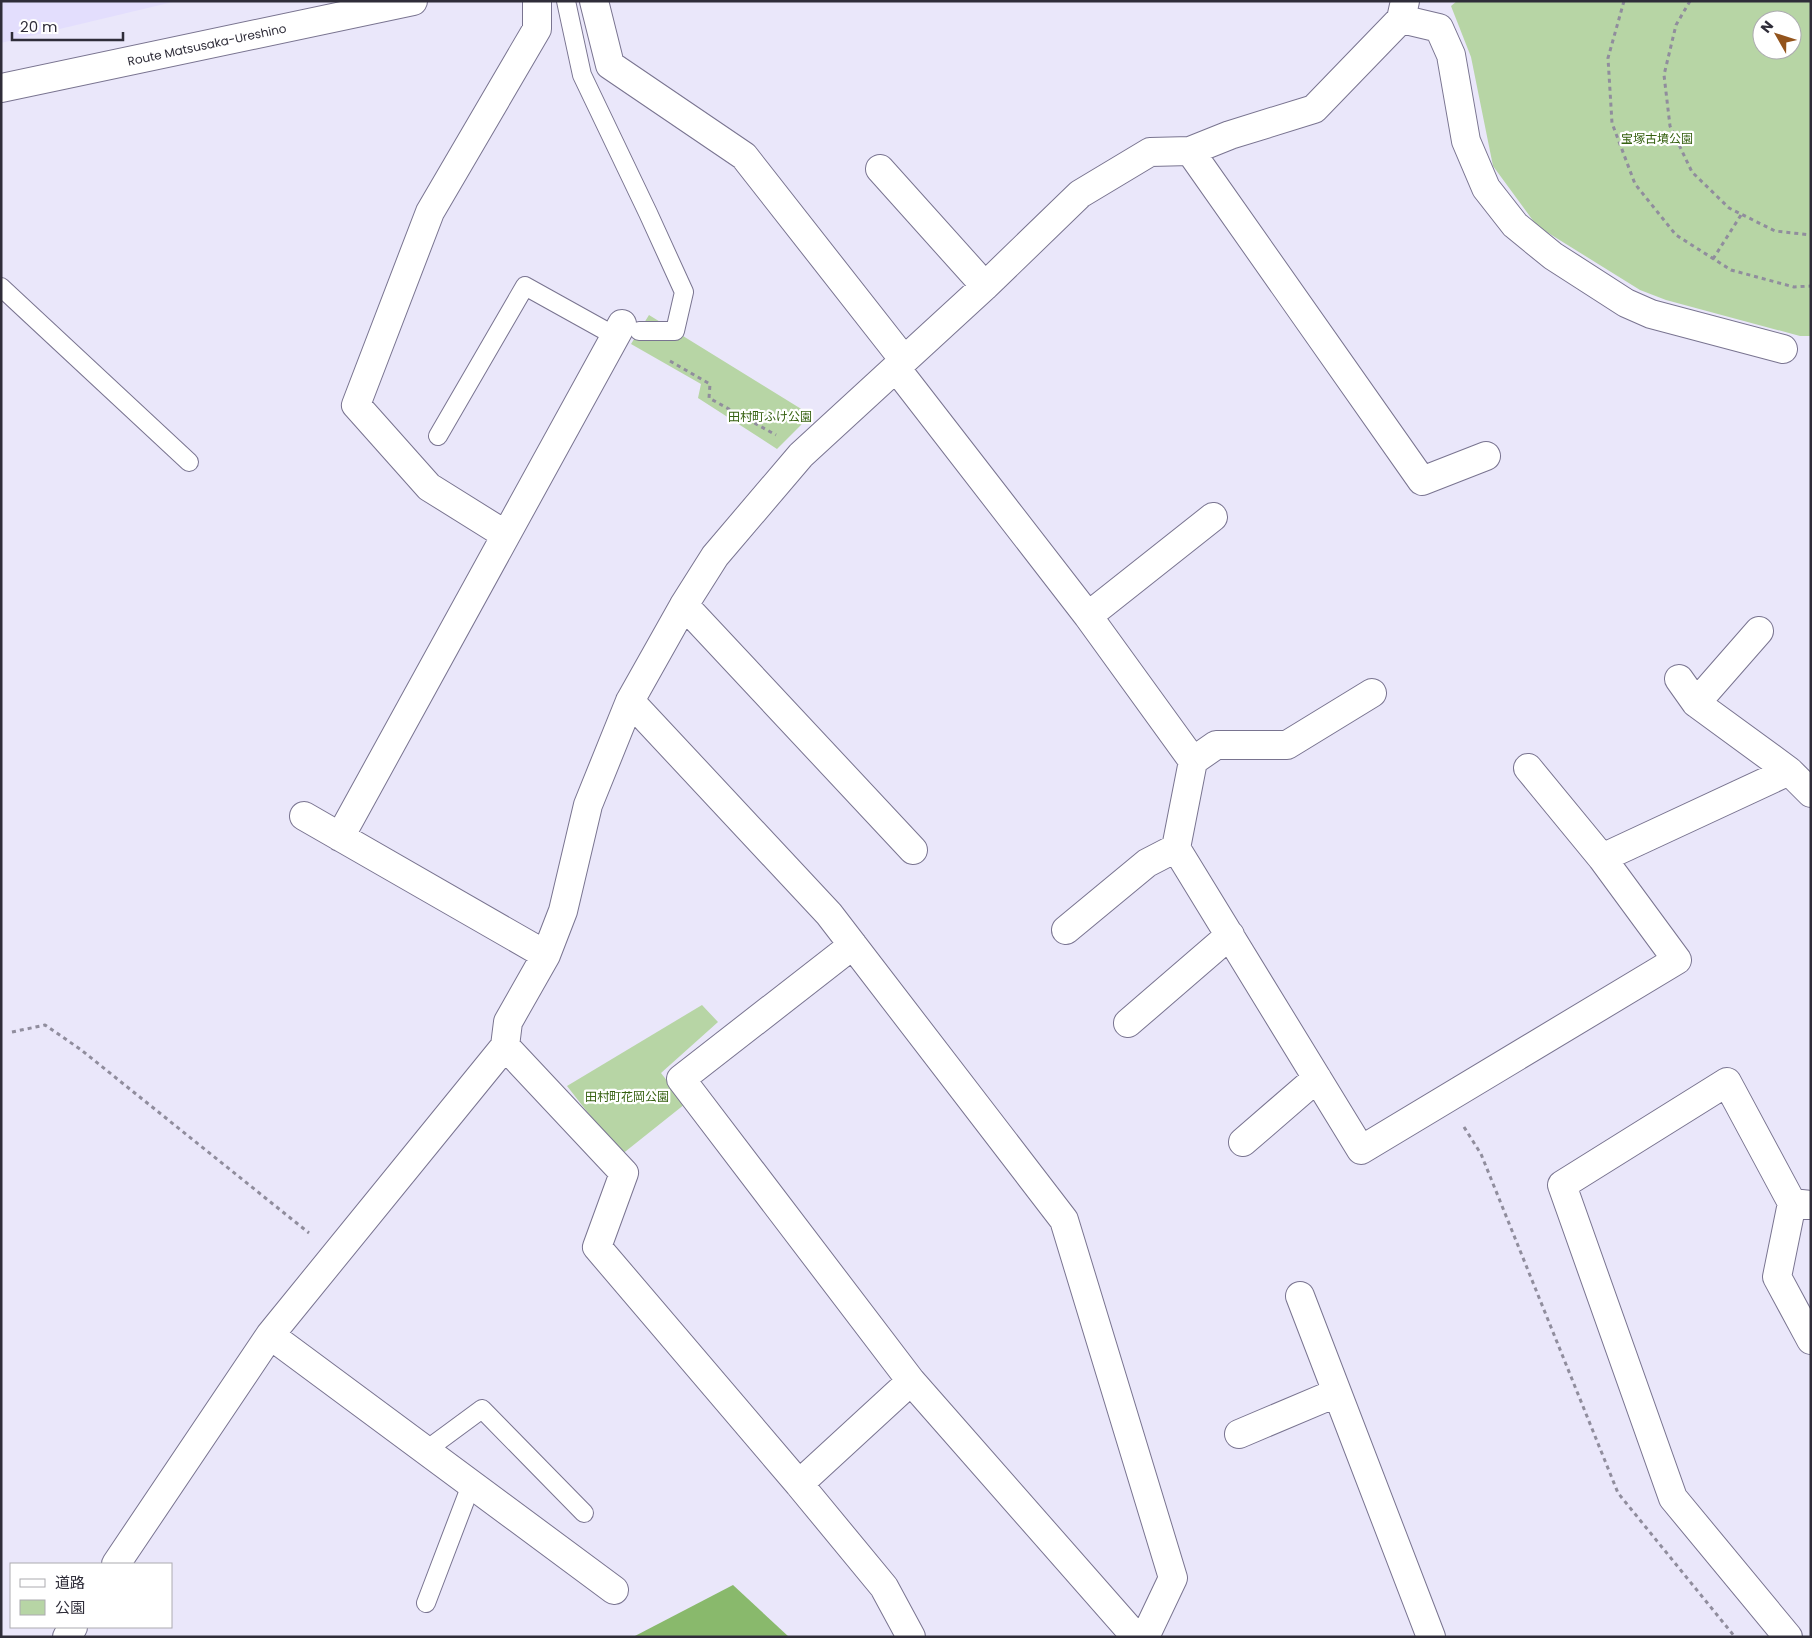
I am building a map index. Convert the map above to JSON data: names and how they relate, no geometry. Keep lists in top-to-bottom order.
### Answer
{
  "streets": {
    "street": ["Route Matsusaka-Ureshino"]
  },
  "parks": ["宝塚古墳公園", "田村町ふけ公園", "田村町花岡公園"],
  "legend": ["道路", "公園"],
  "scale_bar": "20 m",
  "north": "top left"
}
